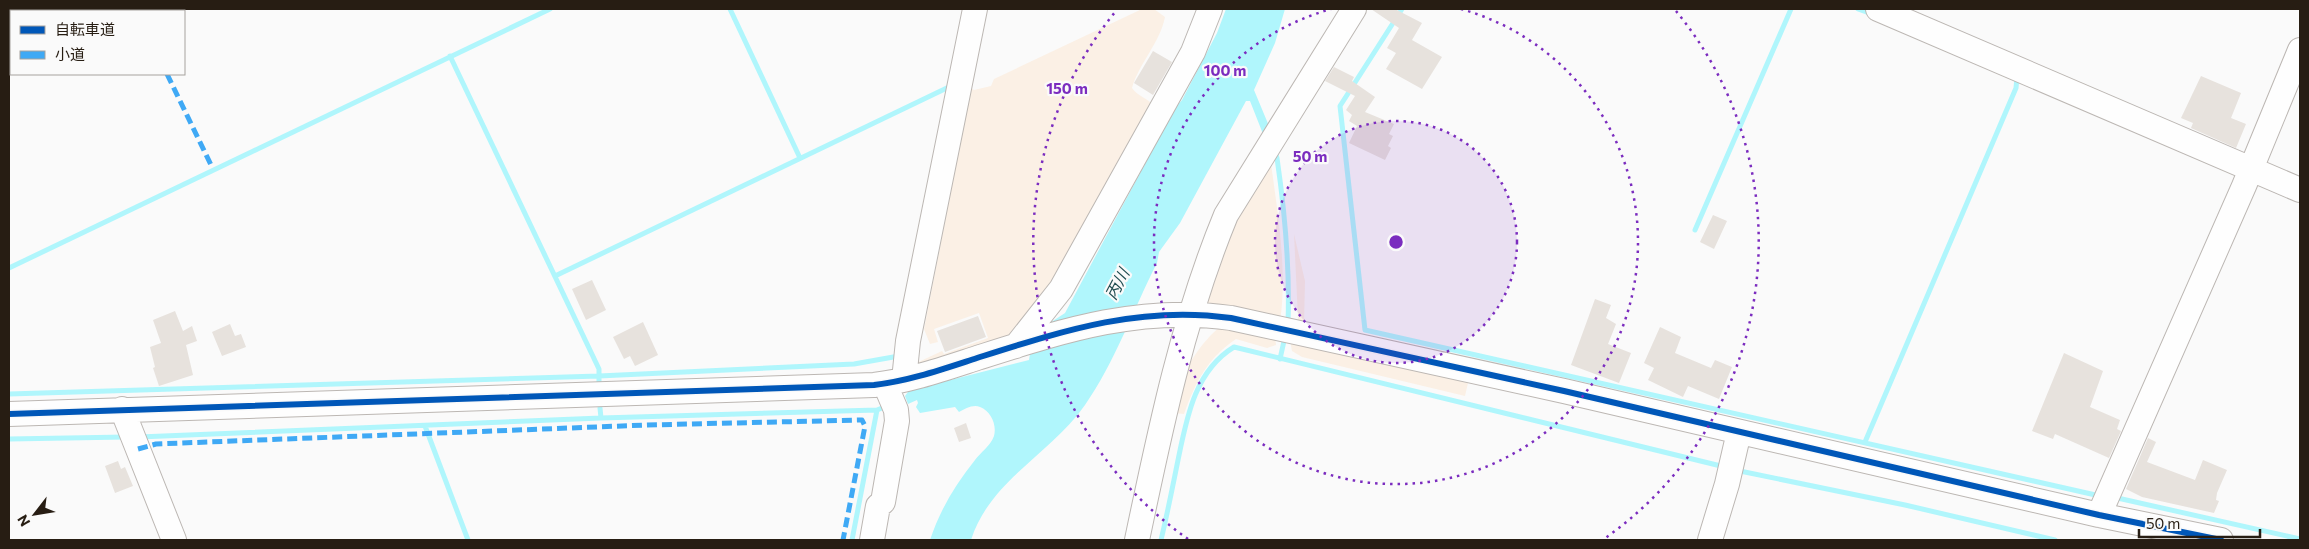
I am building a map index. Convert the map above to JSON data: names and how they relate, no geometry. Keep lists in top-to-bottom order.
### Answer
{
  "water": ["丙川"],
  "legend": ["自転車道", "小道"],
  "scale_bar": "50 m",
  "north": "bottom left",
  "rings": ["100 m", "150 m", "50 m"]
}
